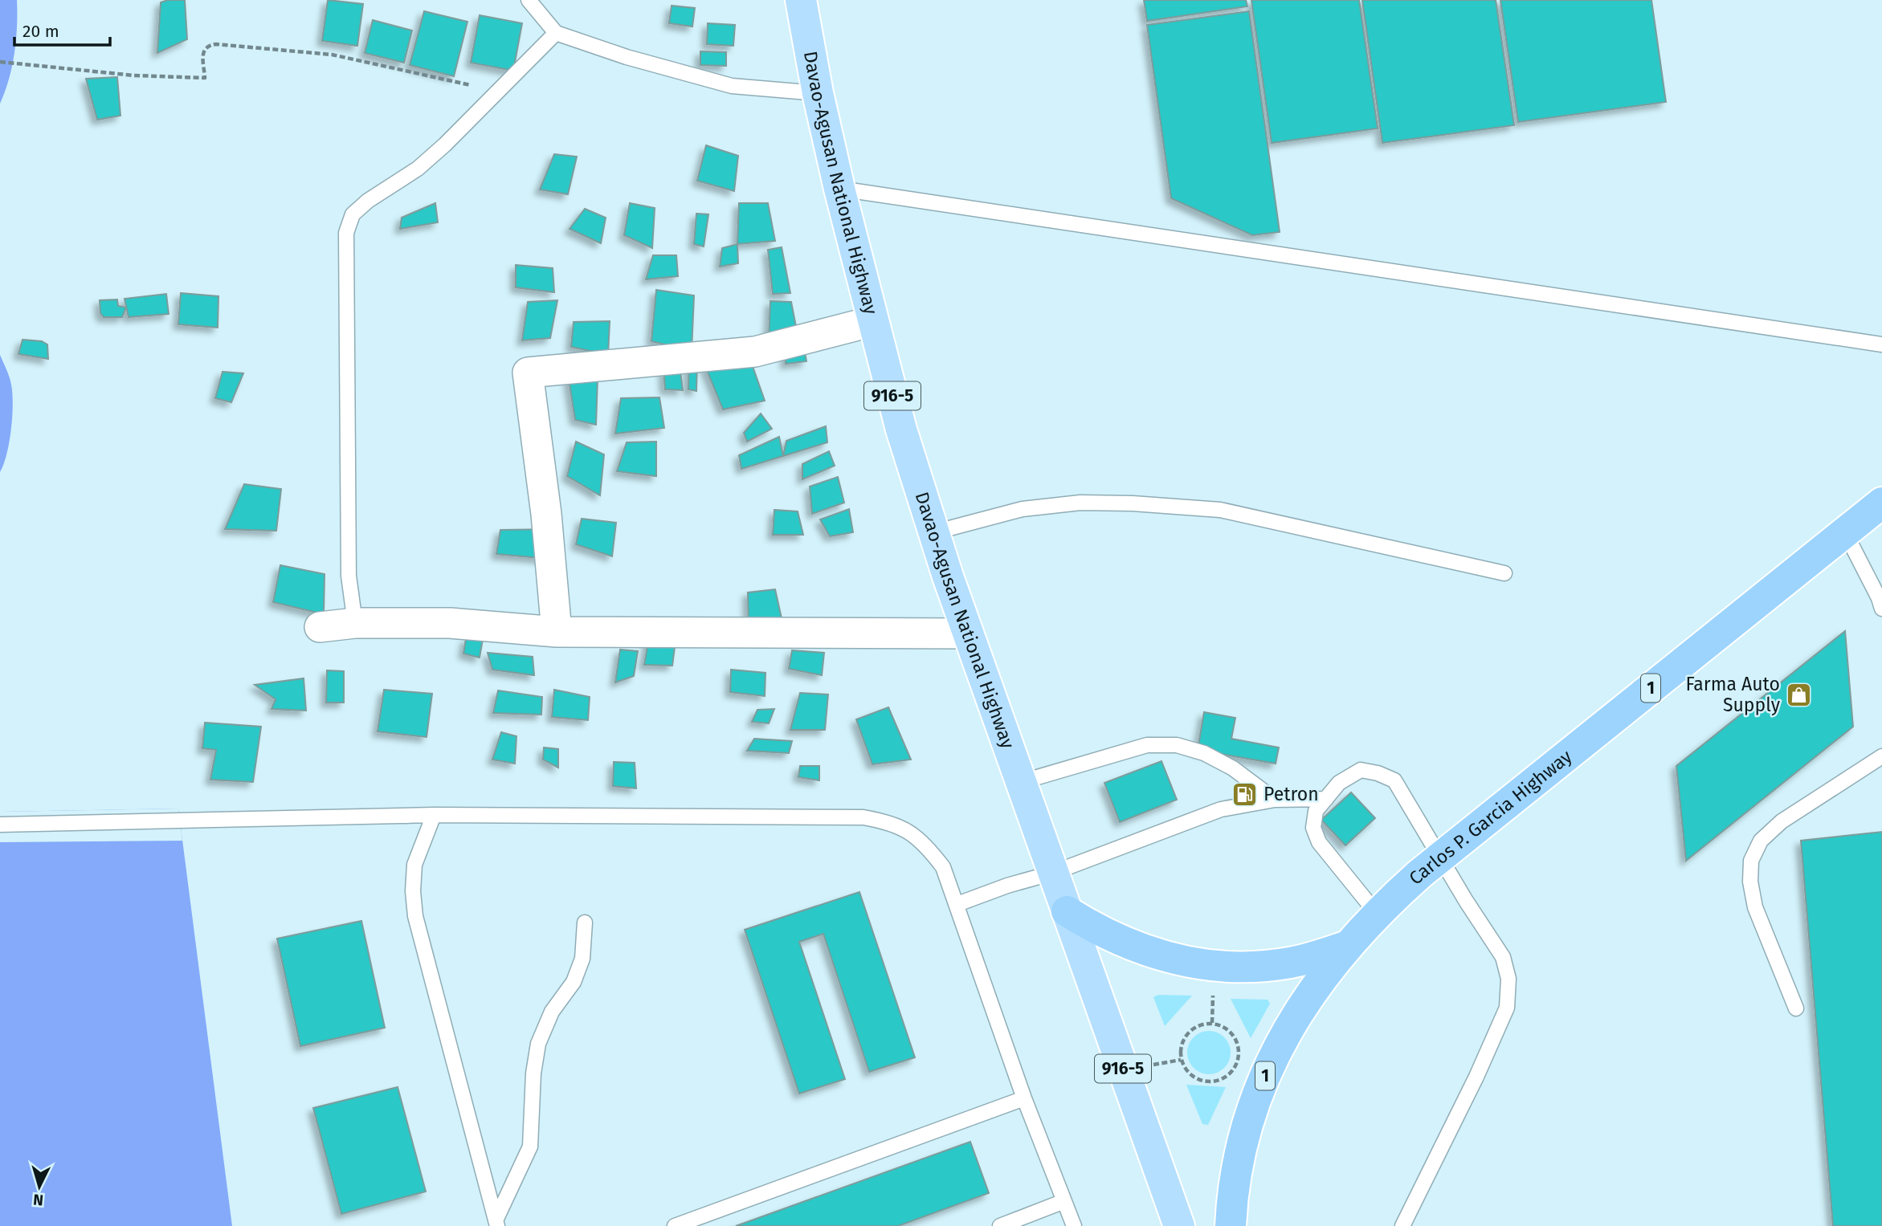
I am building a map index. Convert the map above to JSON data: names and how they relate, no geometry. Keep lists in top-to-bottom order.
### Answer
{
  "streets": {
    "highway": ["1", "Carlos P. Garcia Highway"],
    "main road": ["Davao-Agusan National Highway", "916-5"]
  },
  "places": {
    "shop": ["Farma Auto Supply"],
    "fuel station": ["Petron"]
  },
  "scale_bar": "20 m",
  "north": "bottom"
}
